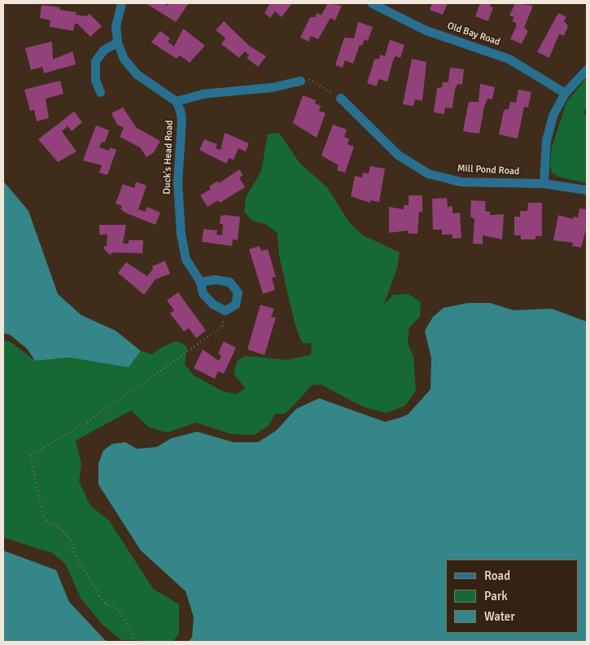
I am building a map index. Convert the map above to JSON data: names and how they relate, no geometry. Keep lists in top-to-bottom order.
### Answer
{
  "streets": {
    "street": ["Old Bay Road", "Duck's Head Road", "Mill Pond Road"]
  },
  "legend": ["Road", "Park", "Water"]
}
